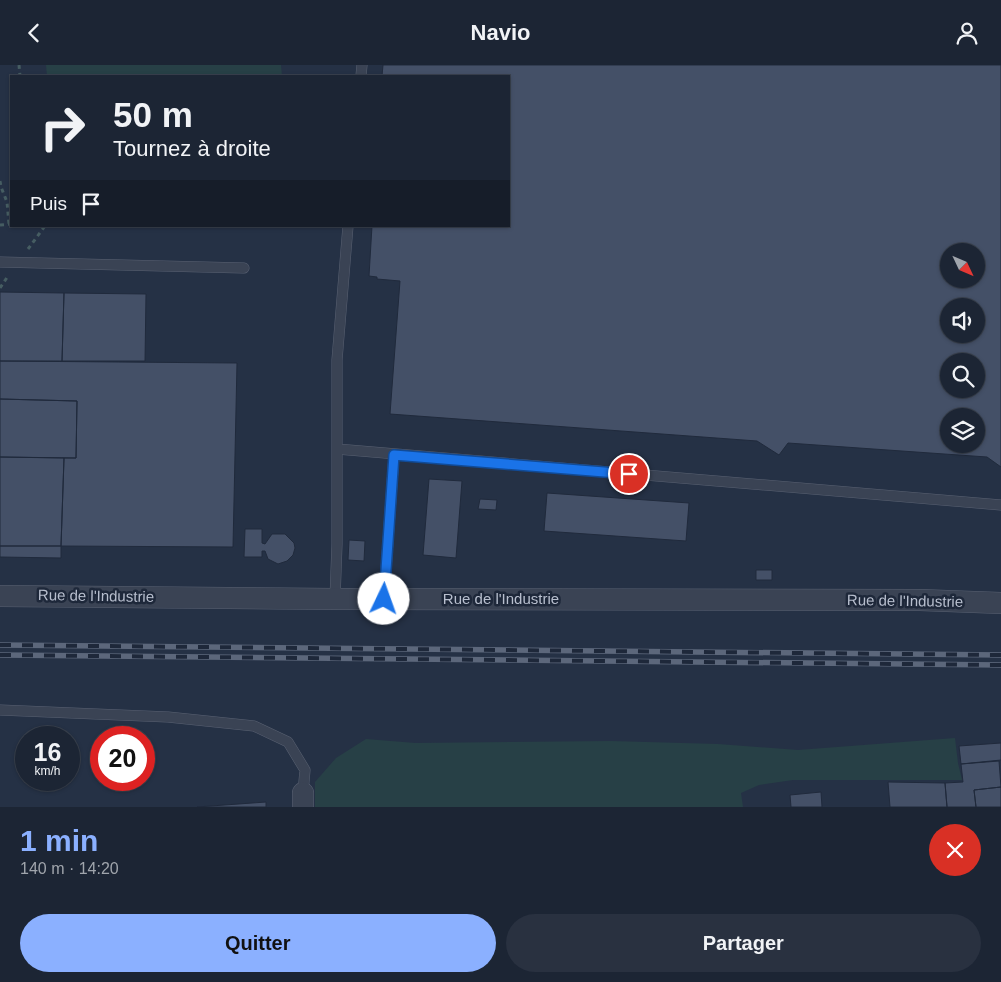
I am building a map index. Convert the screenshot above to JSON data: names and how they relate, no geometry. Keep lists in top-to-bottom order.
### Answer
{
  "streets": {
    "street": ["Rue de l'Industrie"]
  },
  "north": "bottom right",
  "page": {
    "header": "Navio",
    "turn": ["50 m", "Tournez à droite"],
    "then": "Puis",
    "speed": "16 km/h",
    "limit": "20",
    "heading": ["1 min", "140 m · 14:20"],
    "buttons": ["Quitter", "Partager"]
  }
}
